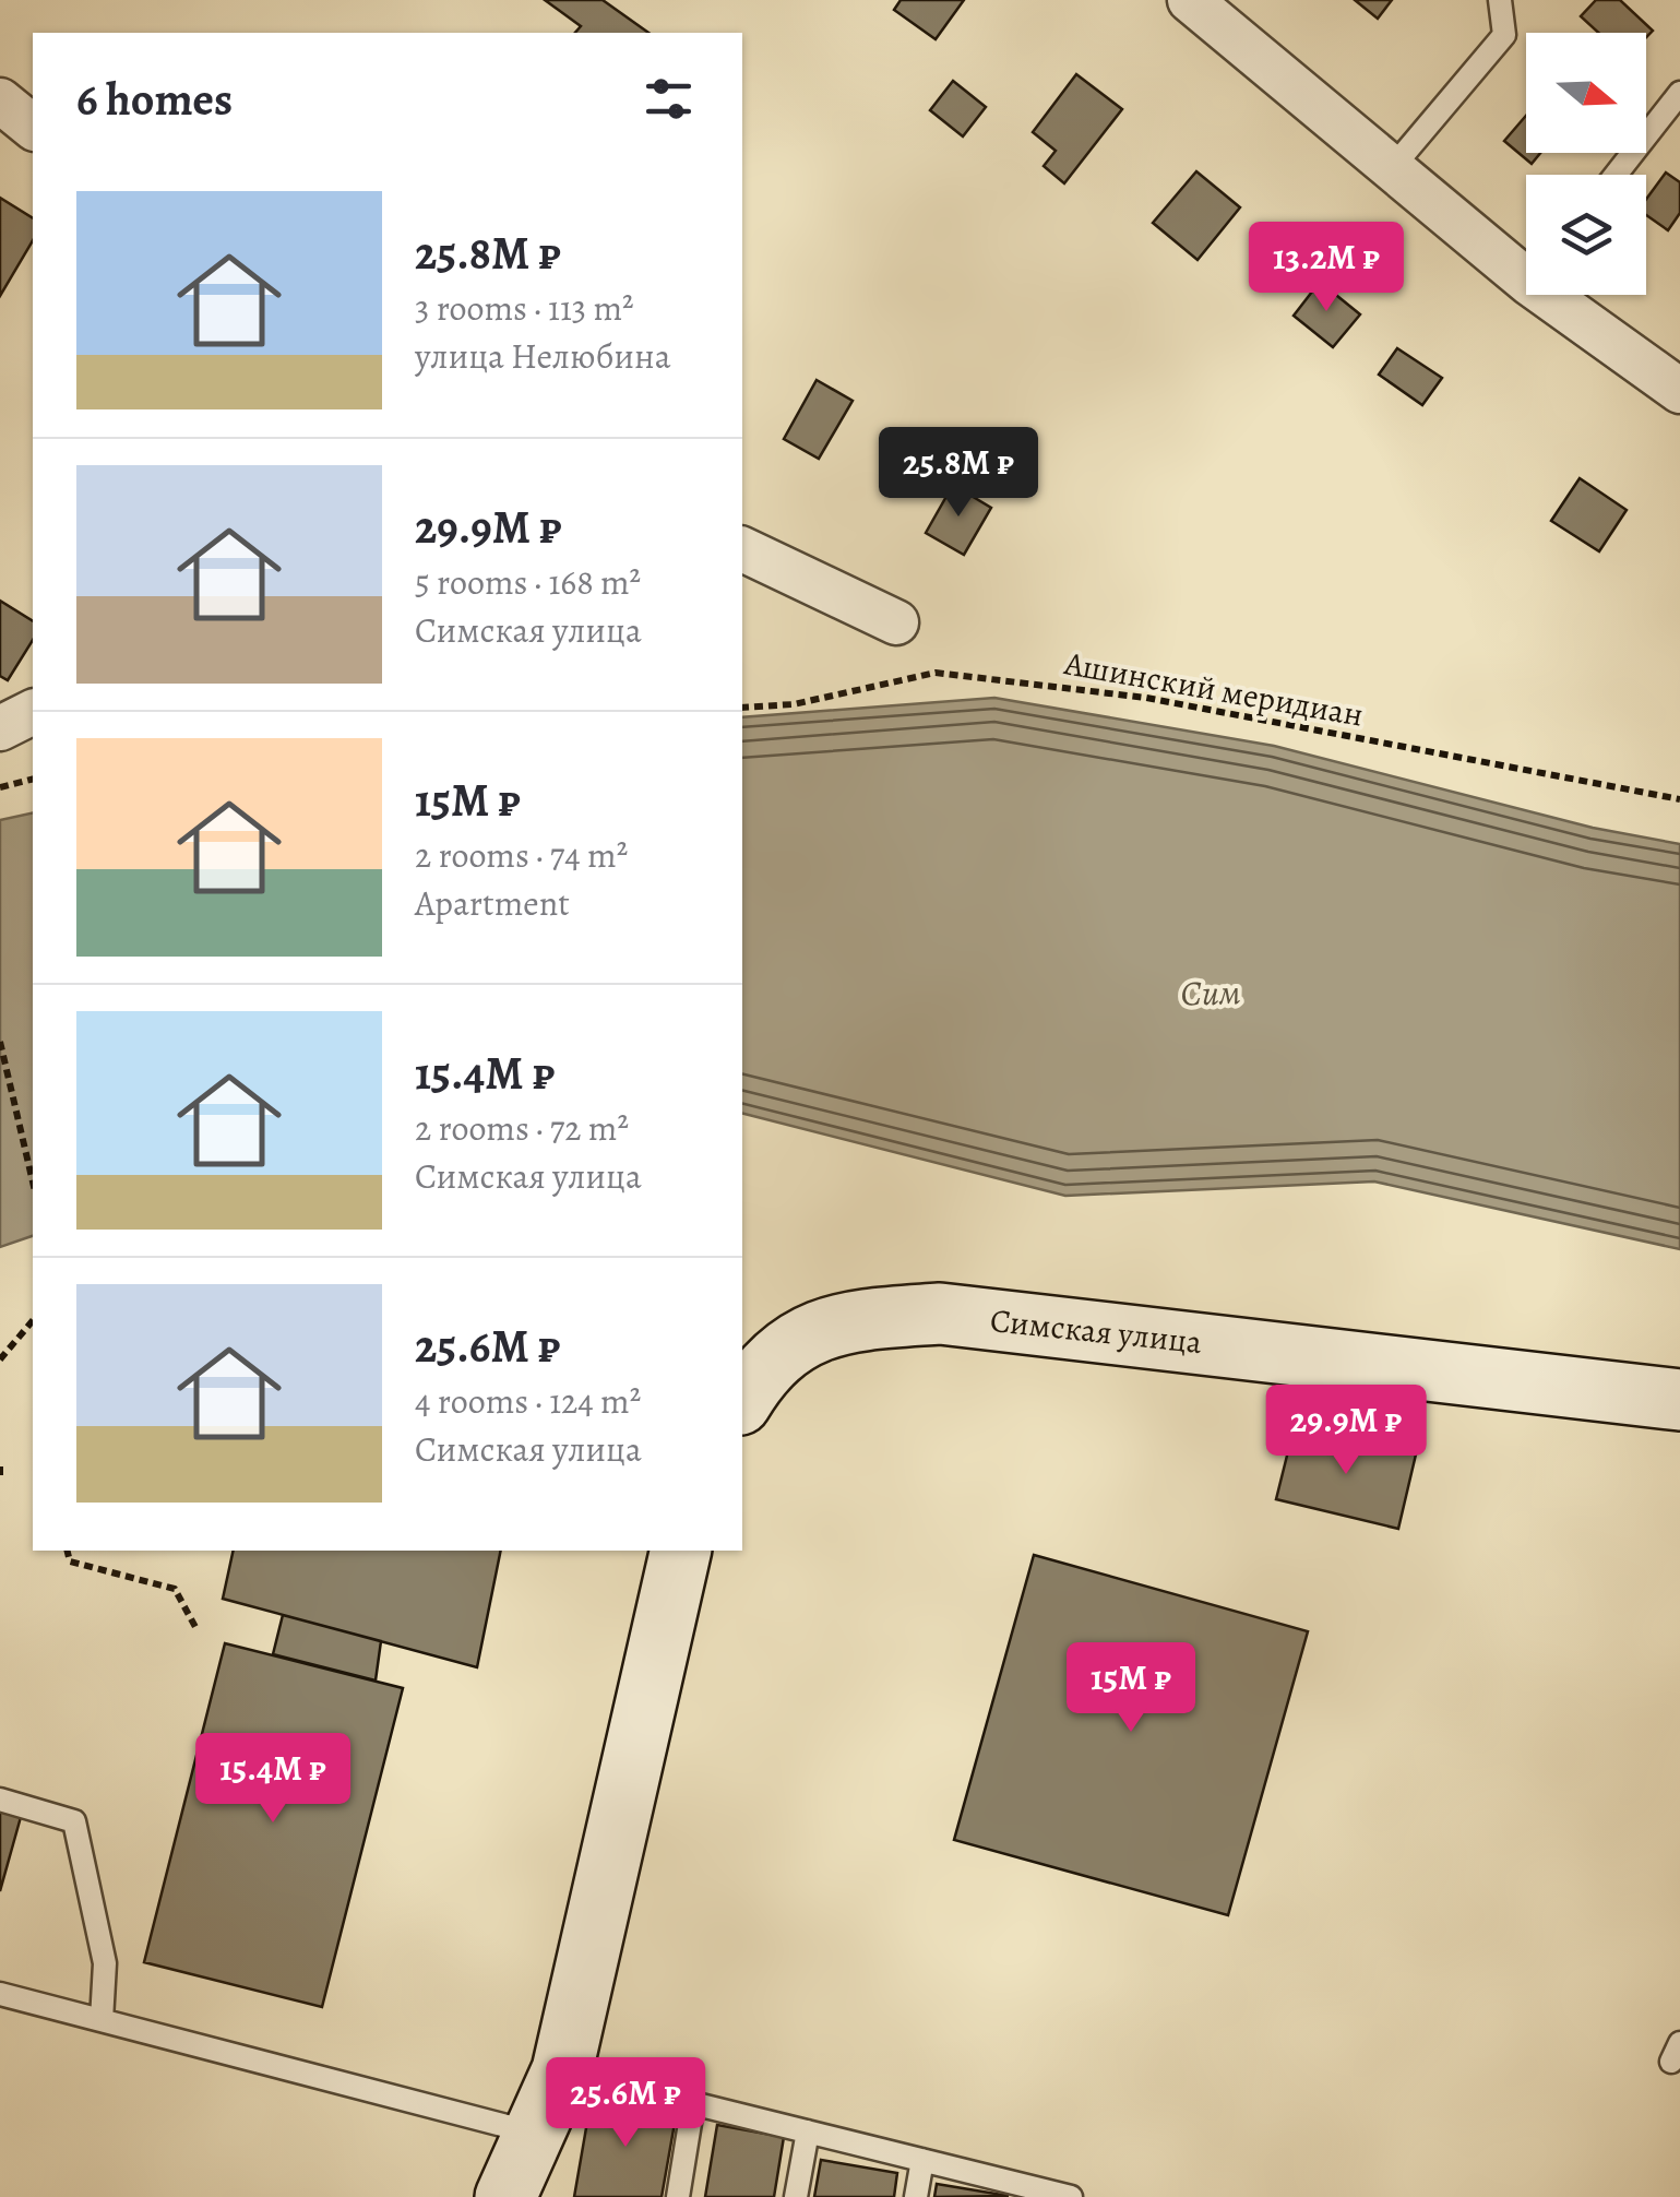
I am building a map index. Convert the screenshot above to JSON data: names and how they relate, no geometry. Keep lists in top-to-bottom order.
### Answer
{
  "streets": {
    "main road": ["Симская улица"],
    "path": ["Ашинский меридиан"]
  },
  "water": ["Сим"],
  "north": "right",
  "page": {
    "heading": "6 homes",
    "list": [
      {
        "name": "25.8M ₽",
        "note": "3 rooms · 113 m² · улица Нелюбина"
      },
      {
        "name": "29.9M ₽",
        "note": "5 rooms · 168 m² · Симская улица"
      },
      {
        "name": "15M ₽",
        "note": "2 rooms · 74 m² · Apartment"
      },
      {
        "name": "15.4M ₽",
        "note": "2 rooms · 72 m² · Симская улица"
      },
      {
        "name": "25.6M ₽",
        "note": "4 rooms · 124 m² · Симская улица"
      }
    ],
    "price": [
      "13.2M ₽",
      "25.8M ₽",
      "29.9M ₽",
      "15M ₽",
      "15.4M ₽",
      "25.6M ₽"
    ]
  }
}
